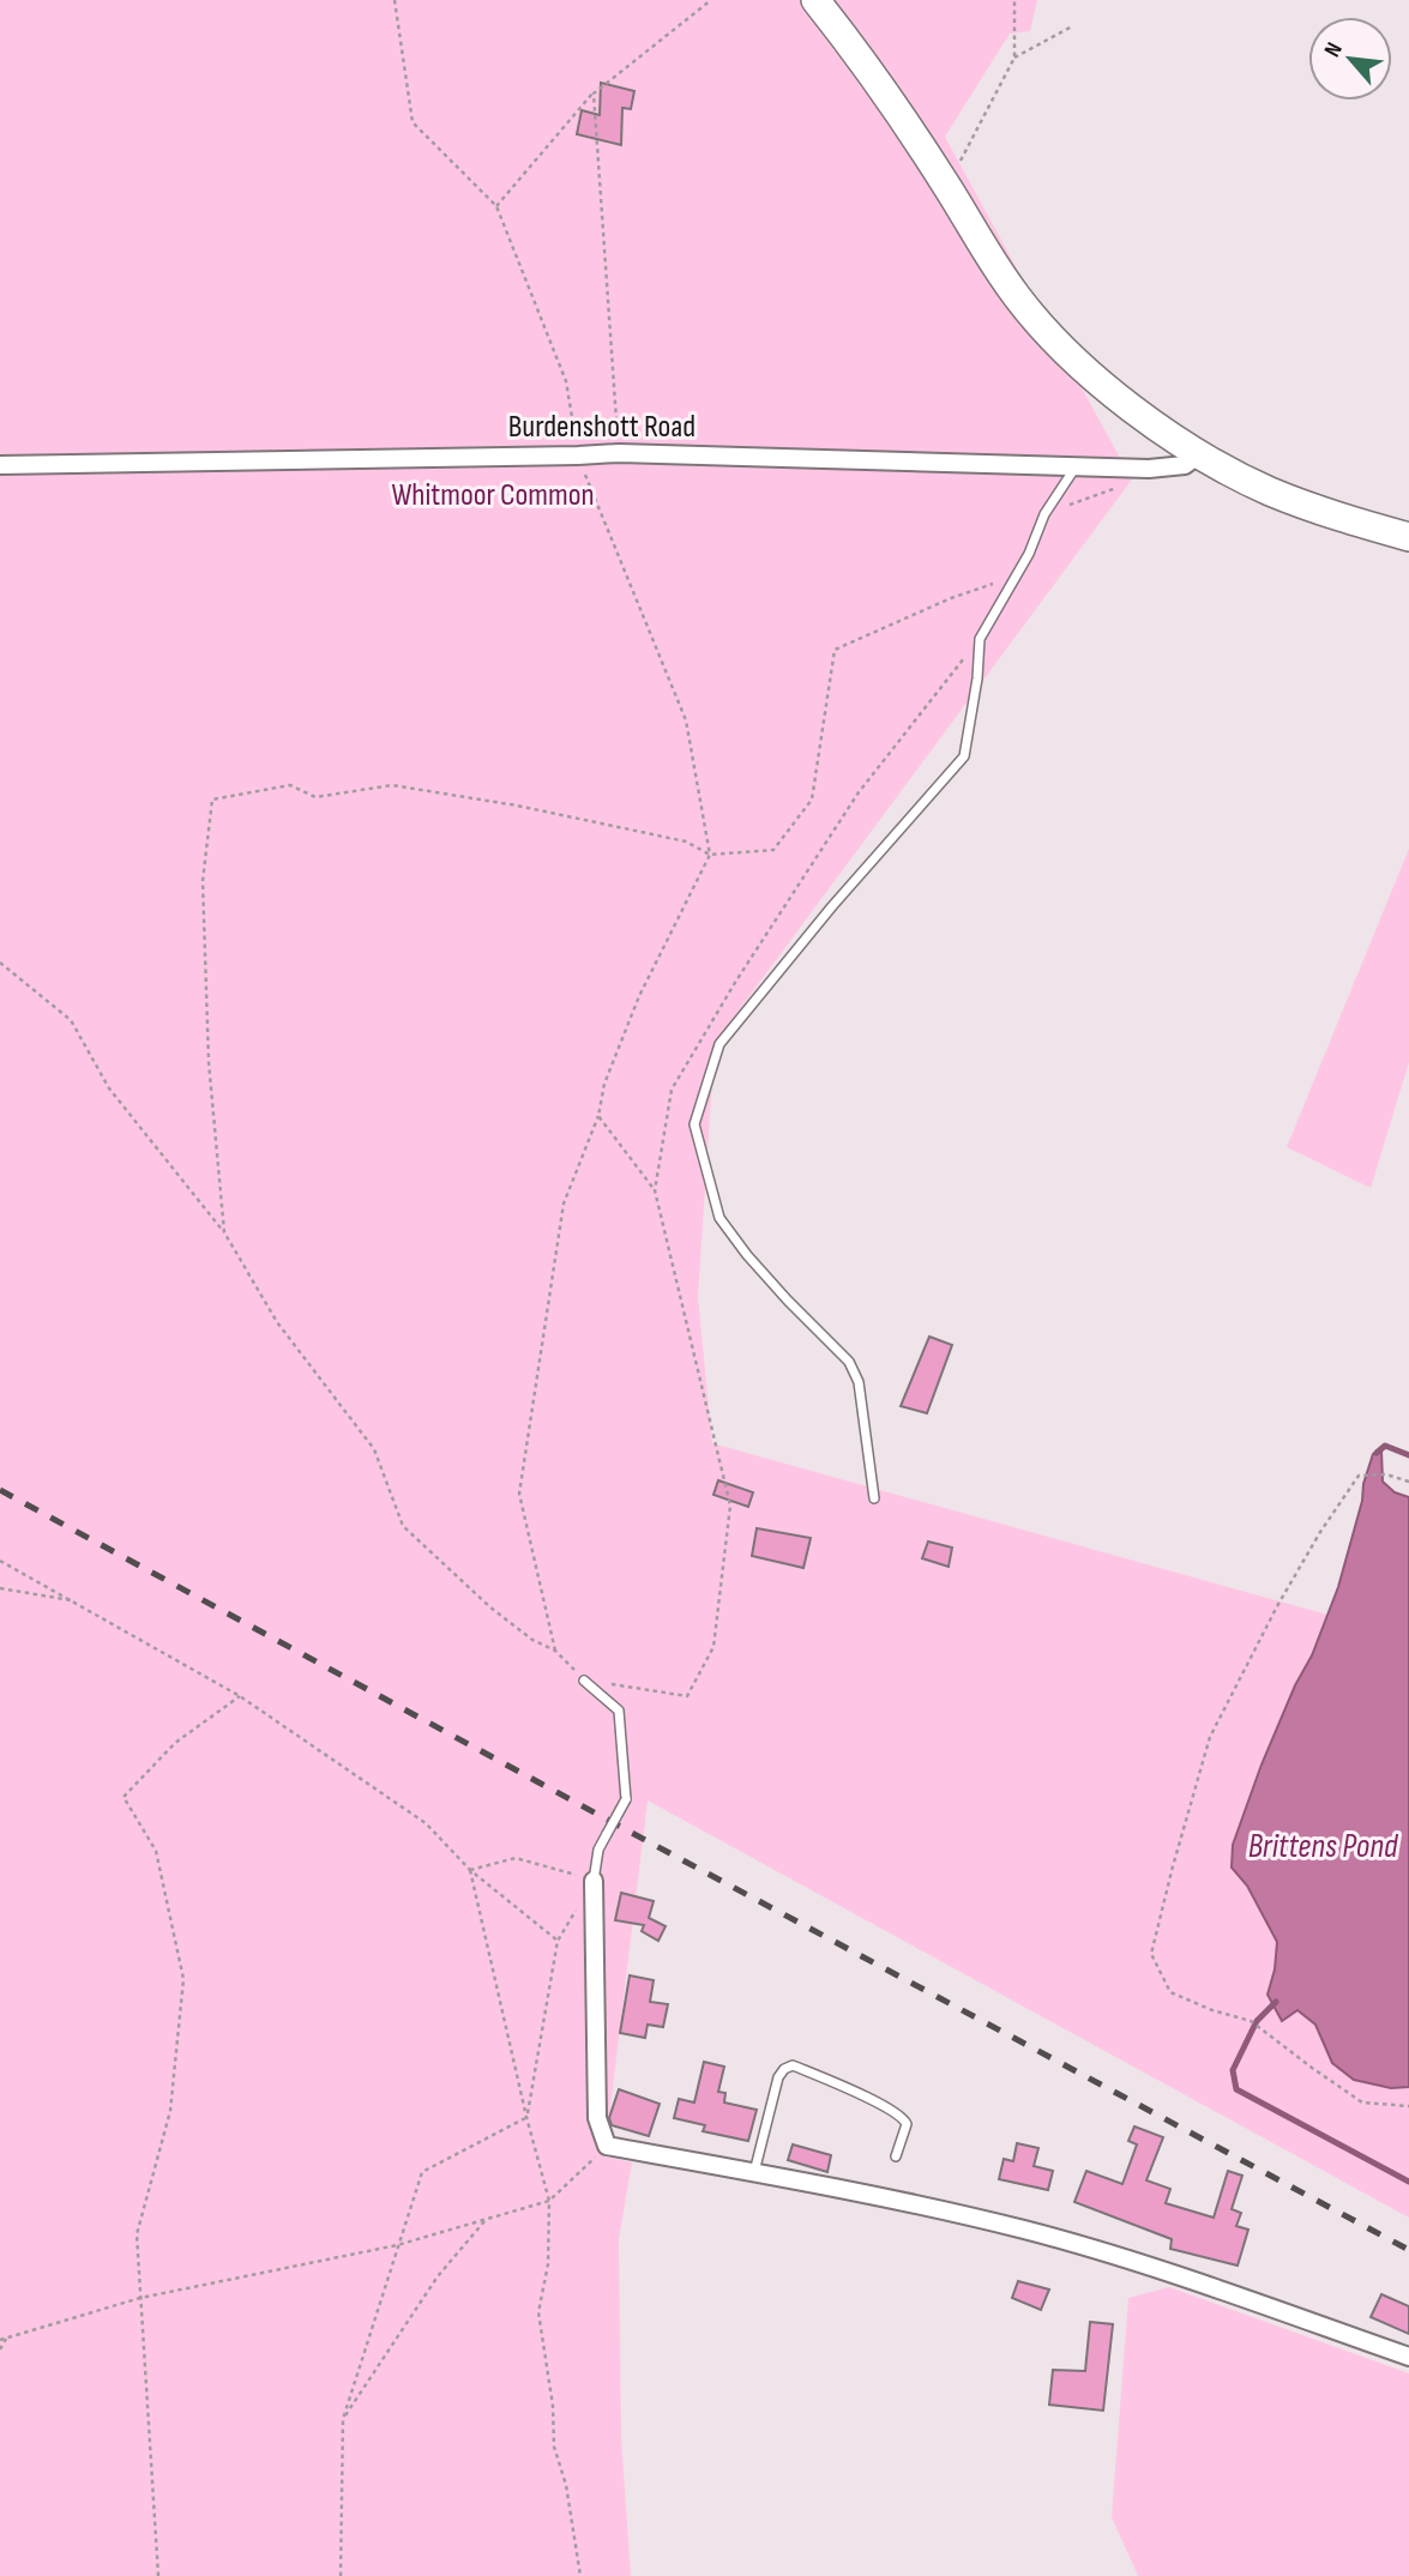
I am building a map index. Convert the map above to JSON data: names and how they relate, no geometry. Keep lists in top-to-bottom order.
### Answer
{
  "streets": {
    "street": ["Burdenshott Road"]
  },
  "water": ["Brittens Pond"],
  "parks": ["Whitmoor Common"],
  "north": "top left"
}
